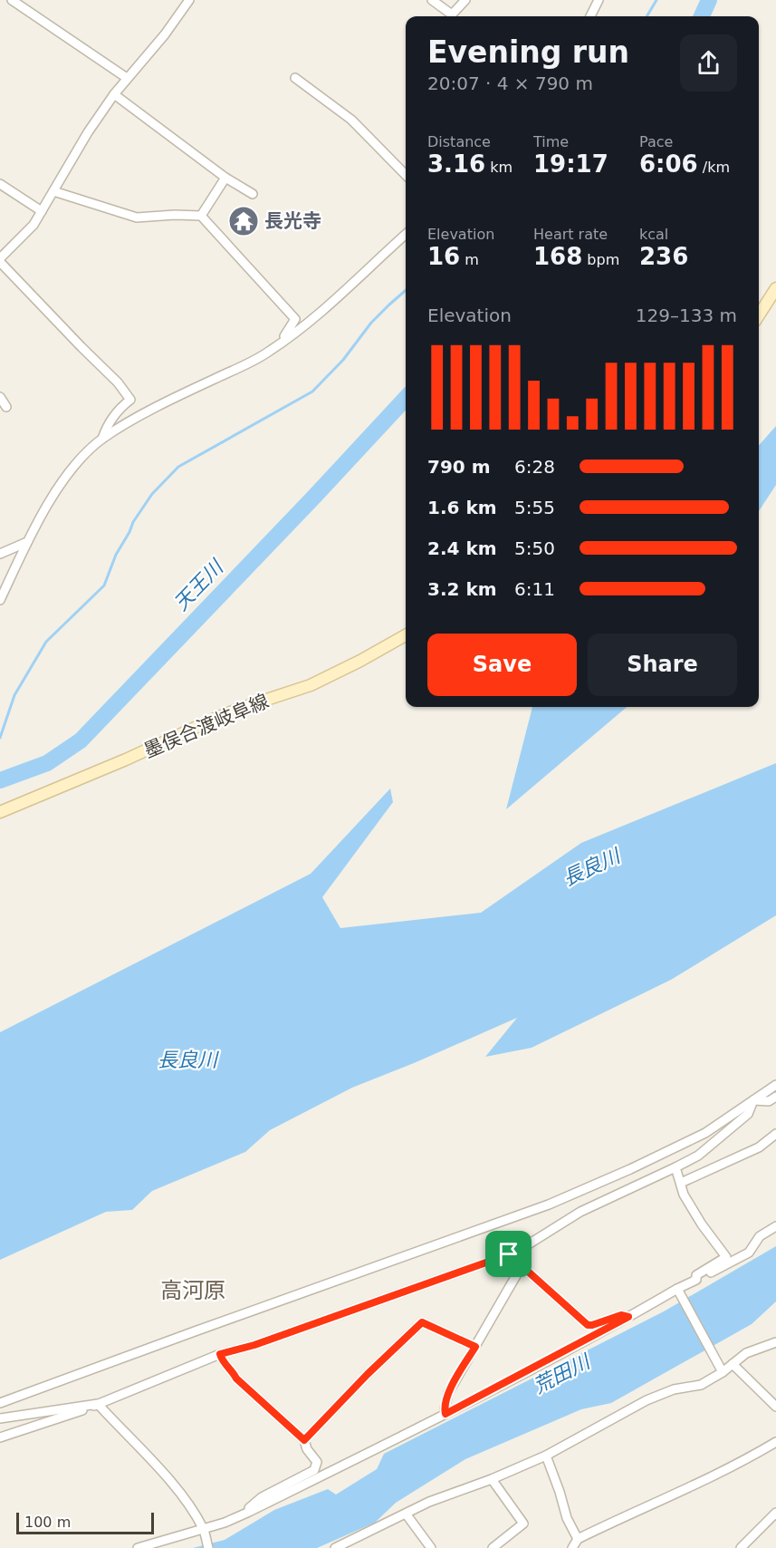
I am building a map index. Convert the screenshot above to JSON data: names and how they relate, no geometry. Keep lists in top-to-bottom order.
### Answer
{
  "streets": {
    "main road": ["墨俣合渡岐阜線"]
  },
  "districts": ["高河原"],
  "water": ["天王川", "長良川", "荒田川"],
  "places": {
    "temple": ["長光寺"]
  },
  "scale_bar": "100 m",
  "page": {
    "heading": ["Evening run", "20:07 · 4 × 790 m"],
    "stats": [
      ["Distance", "3.16 km"],
      ["Time", "19:17"],
      ["Pace", "6:06 /km"],
      ["Elevation", "16 m"],
      ["Heart rate", "168 bpm"],
      ["kcal", "236"]
    ],
    "chart": ["Elevation", "129–133 m"],
    "list": [
      {
        "name": "790 m",
        "note": "6:28"
      },
      {
        "name": "1.6 km",
        "note": "5:55"
      },
      {
        "name": "2.4 km",
        "note": "5:50"
      },
      {
        "name": "3.2 km",
        "note": "6:11"
      }
    ],
    "buttons": ["Save", "Share"],
    "scale": "100 m"
  }
}
